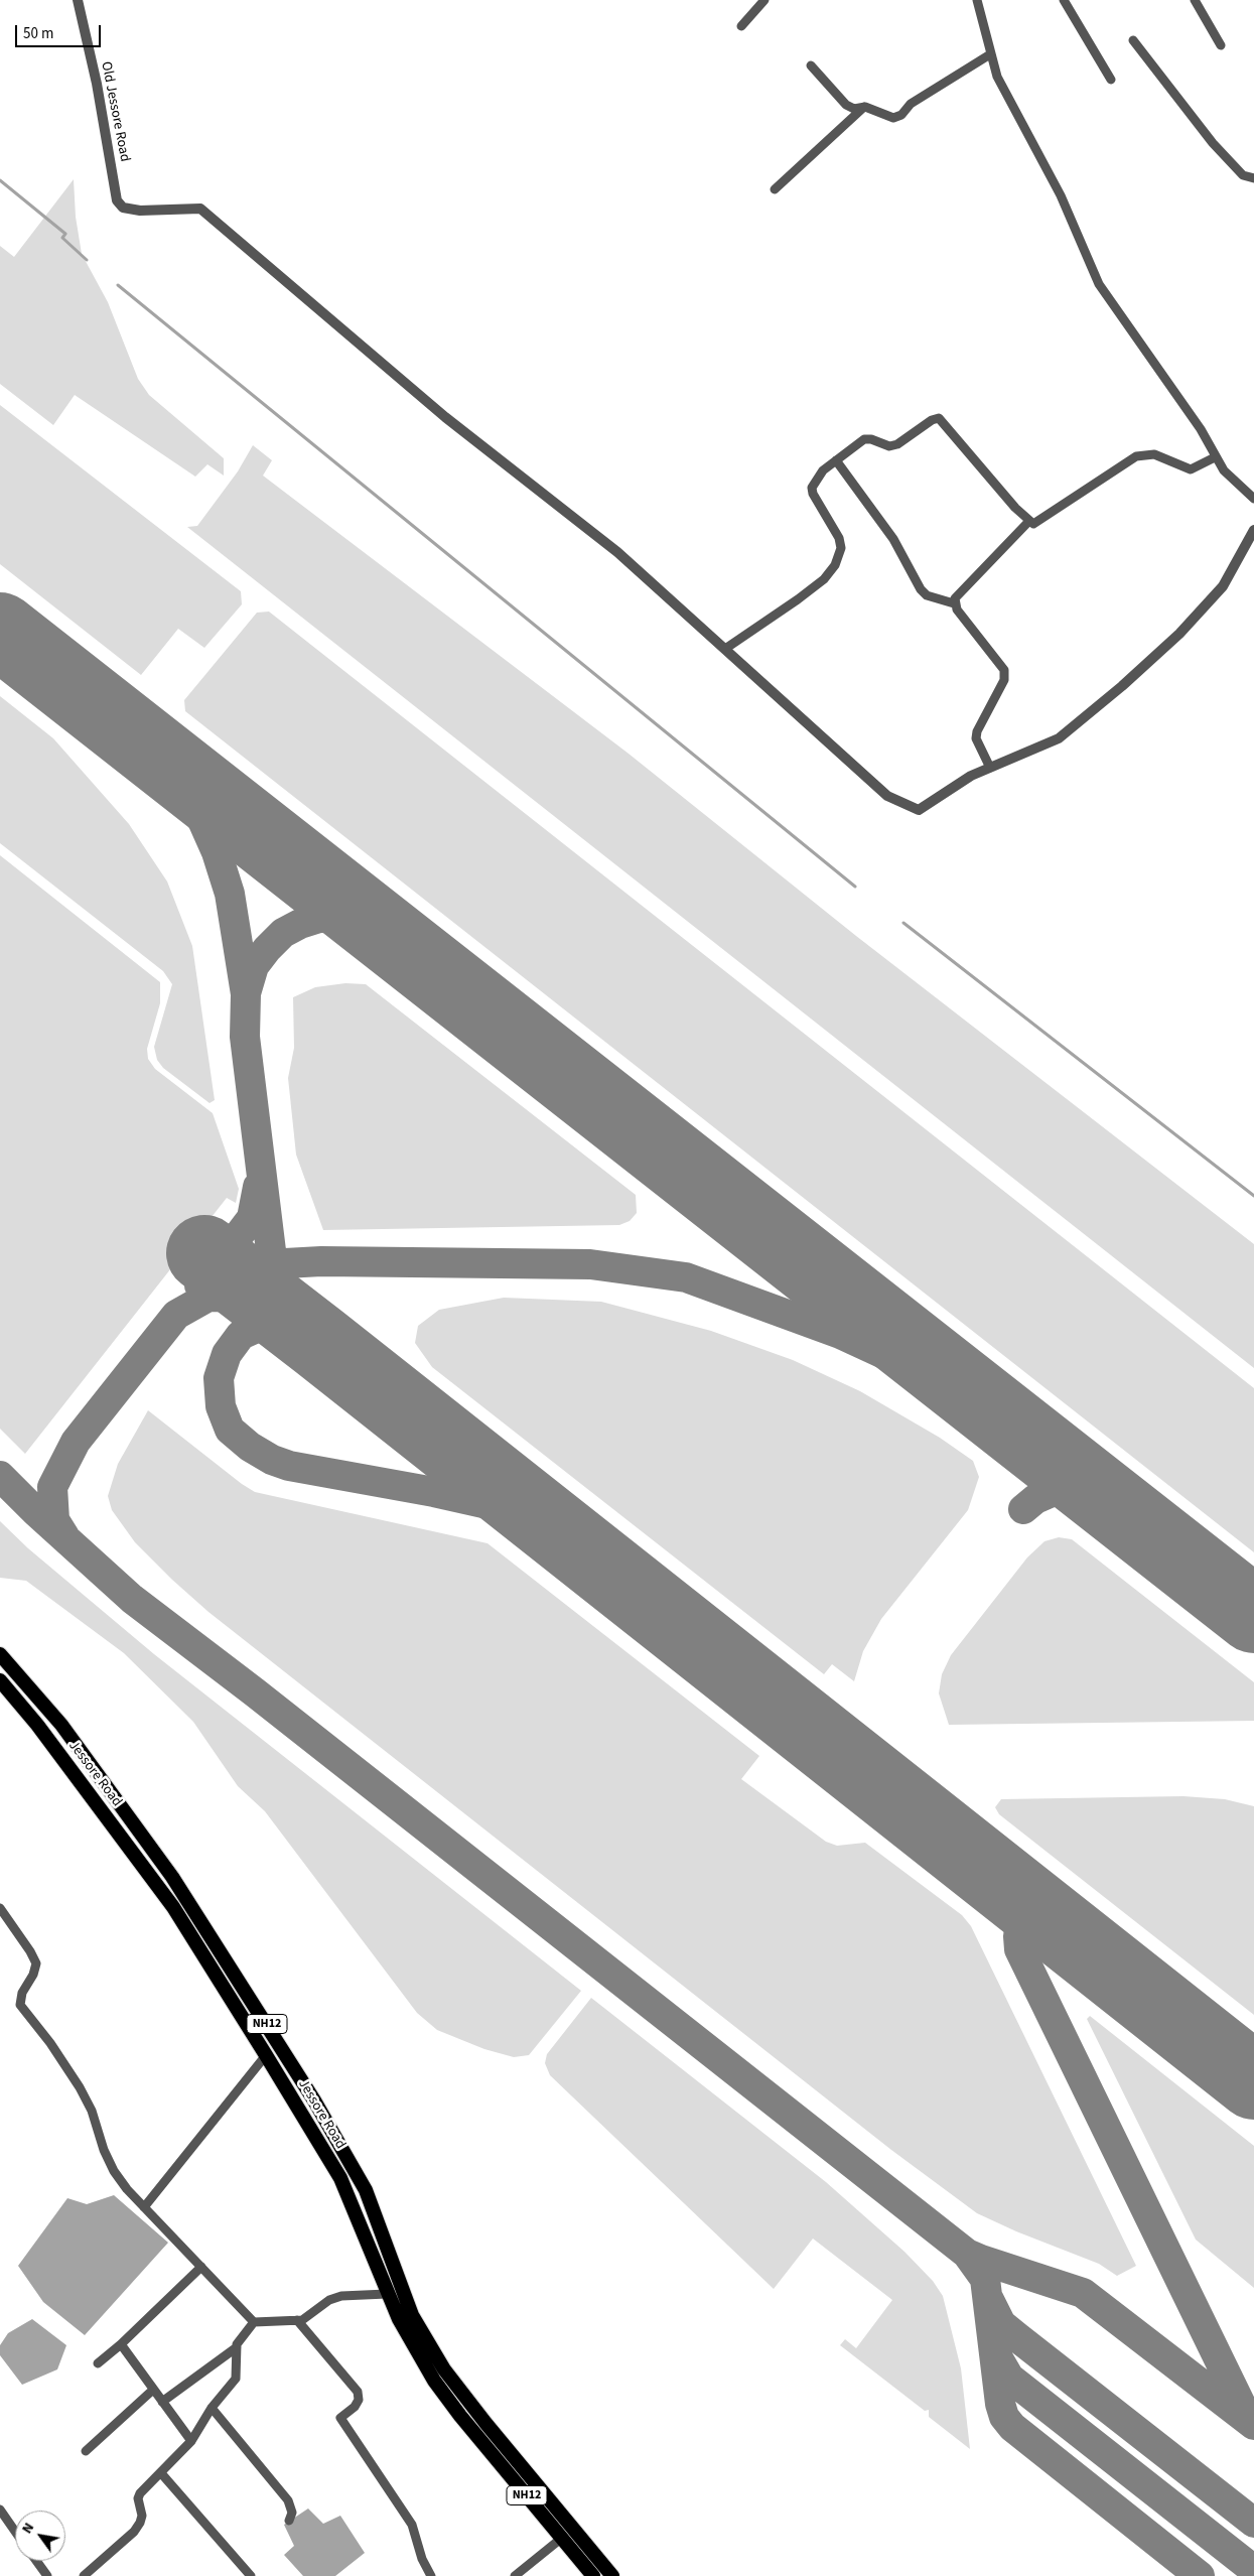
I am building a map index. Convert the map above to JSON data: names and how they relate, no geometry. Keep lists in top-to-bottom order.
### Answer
{
  "streets": {
    "highway": ["Jessore Road", "NH12"],
    "street": ["Old Jessore Road"]
  },
  "scale_bar": "50 m",
  "north": "top left"
}
